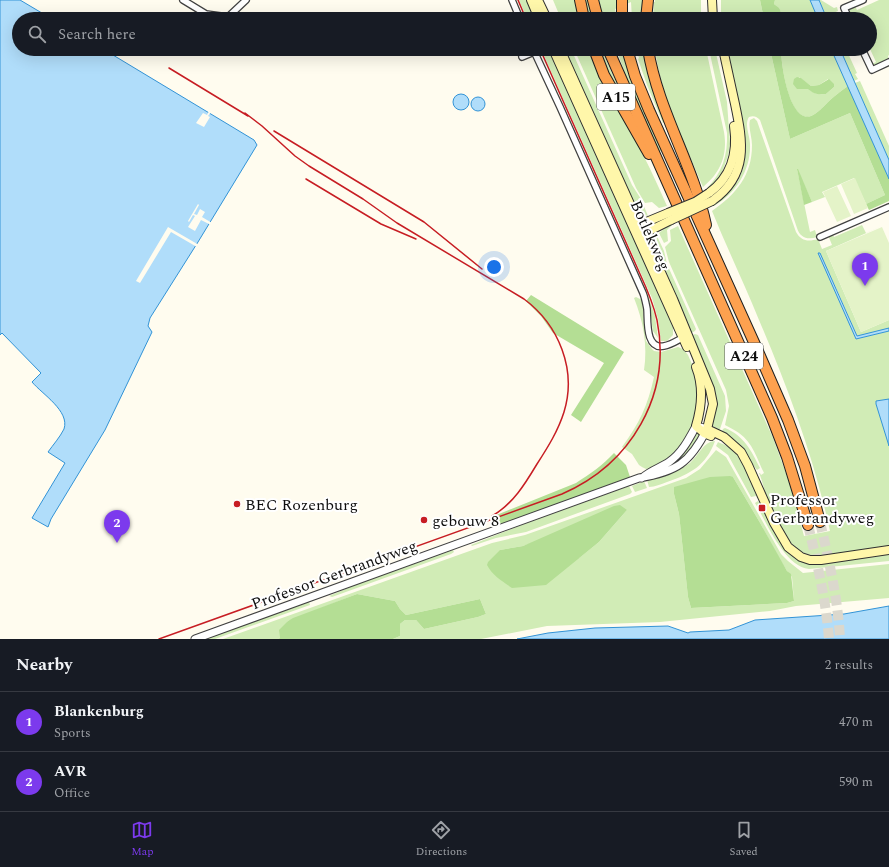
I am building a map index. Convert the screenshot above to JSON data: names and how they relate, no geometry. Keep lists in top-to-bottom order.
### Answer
{
  "streets": {
    "highway": ["A15", "A24"],
    "main road": ["Botlekweg"],
    "street": ["Professor Gerbrandyweg"]
  },
  "crossings": [
    ["A15", "A24"],
    ["Botlekweg", "Professor Gerbrandyweg"]
  ],
  "places": {
    "other": ["BEC Rozenburg", "gebouw 8"],
    "transit": ["Professor Gerbrandyweg"]
  },
  "page": {
    "search": "Search here",
    "pins": ["1", "2"],
    "heading": ["Nearby", "2 results"],
    "list": [
      {
        "mark": "1",
        "name": "Blankenburg",
        "note": "Sports",
        "value": "470 m"
      },
      {
        "mark": "2",
        "name": "AVR",
        "note": "Office",
        "value": "590 m"
      }
    ],
    "nav": ["Map", "Directions", "Saved"]
  }
}
